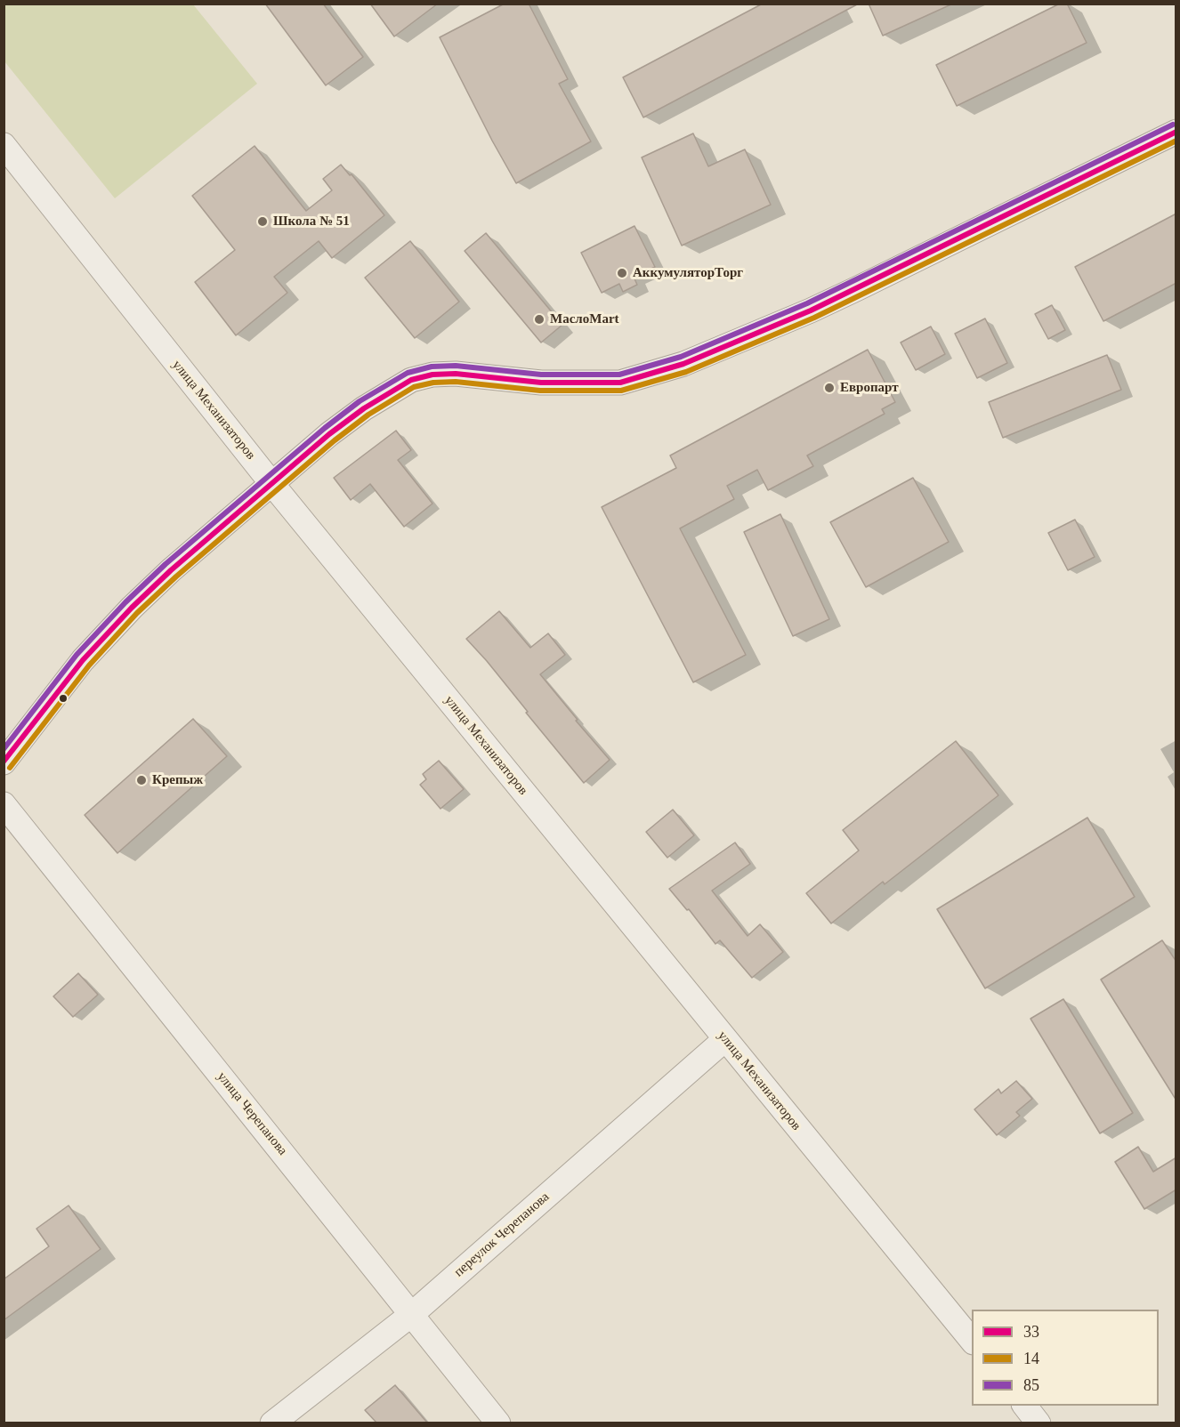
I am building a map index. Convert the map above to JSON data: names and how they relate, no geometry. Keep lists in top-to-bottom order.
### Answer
{
  "streets": {
    "street": ["улица Механизаторов", "улица Черепанова", "переулок Черепанова"]
  },
  "crossings": [
    ["улица Механизаторов", "переулок Черепанова"],
    ["улица Черепанова", "переулок Черепанова"]
  ],
  "places": [
    "Школа № 51",
    "АккумуляторТорг",
    "МаслоMart",
    "Европарт",
    "Крепыж"
  ],
  "lines": ["transit line 85", "transit line 33", "transit line 14"],
  "legend": ["33", "14", "85"]
}
